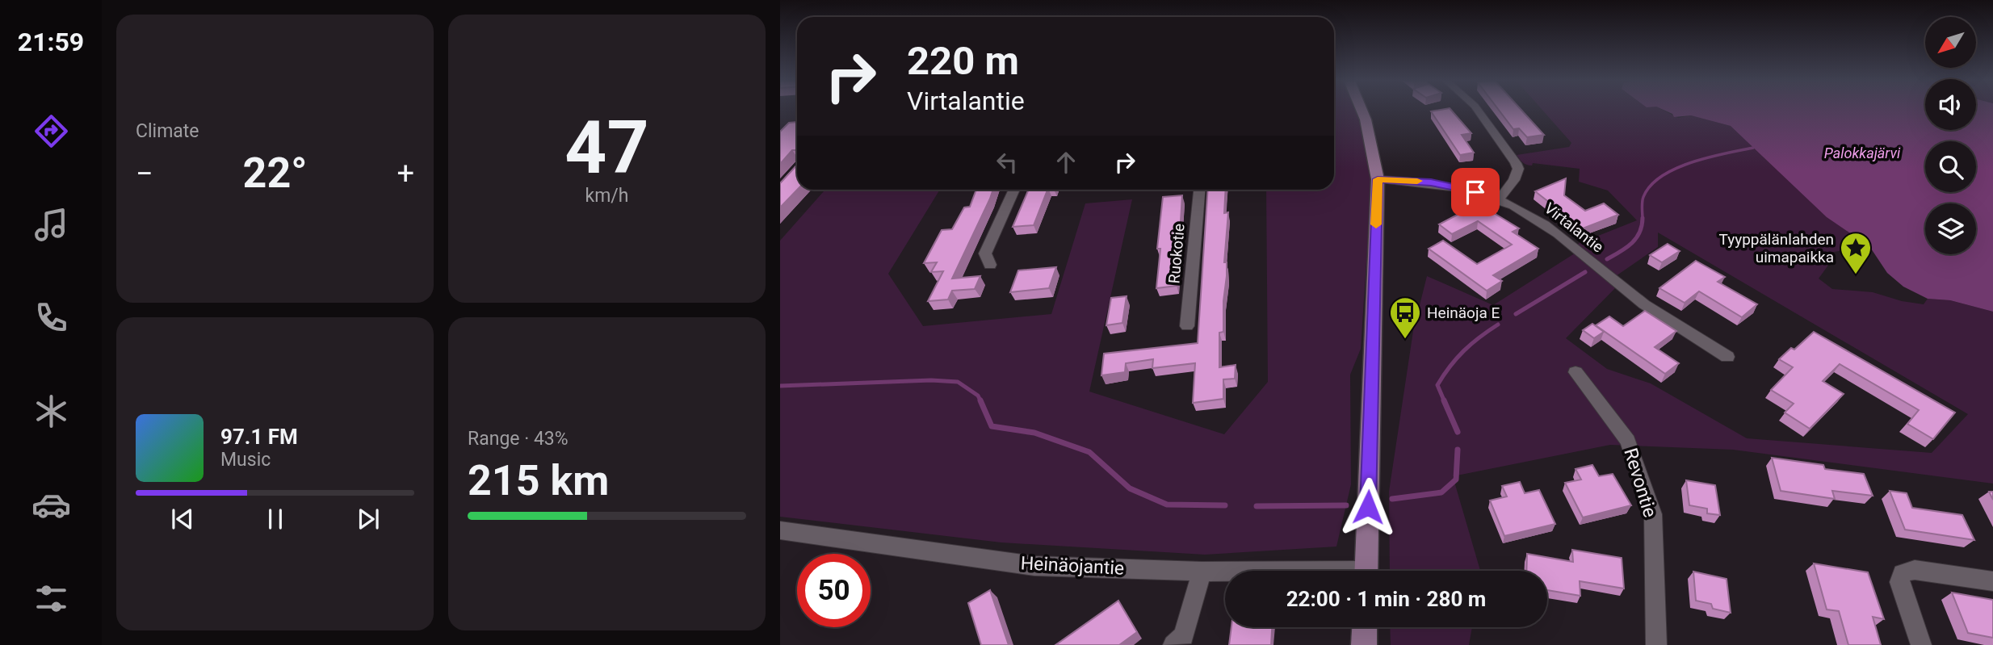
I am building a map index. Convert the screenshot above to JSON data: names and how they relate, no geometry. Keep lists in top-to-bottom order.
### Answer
{
  "streets": {
    "street": [
      "Virtalantie",
      "Ruokotie",
      "Revontie",
      "Heinäojantie"
    ]
  },
  "water": ["Palokkajärvi"],
  "places": {
    "place": ["Tyyppälänlahden uimapaikka"],
    "bus stop": ["Heinäoja E"]
  },
  "north": "bottom left",
  "page": {
    "tabs": "21:59",
    "tile": [
      "Climate",
      ["47", "km/h"],
      ["Range · 43%", "215 km"]
    ],
    "turn": ["220 m", "Virtalantie"],
    "heat": ["−", "22°", "+"],
    "song": ["97.1 FM", "Music"],
    "limit": "50",
    "trip": "22:00 · 1 min · 280 m"
  }
}
